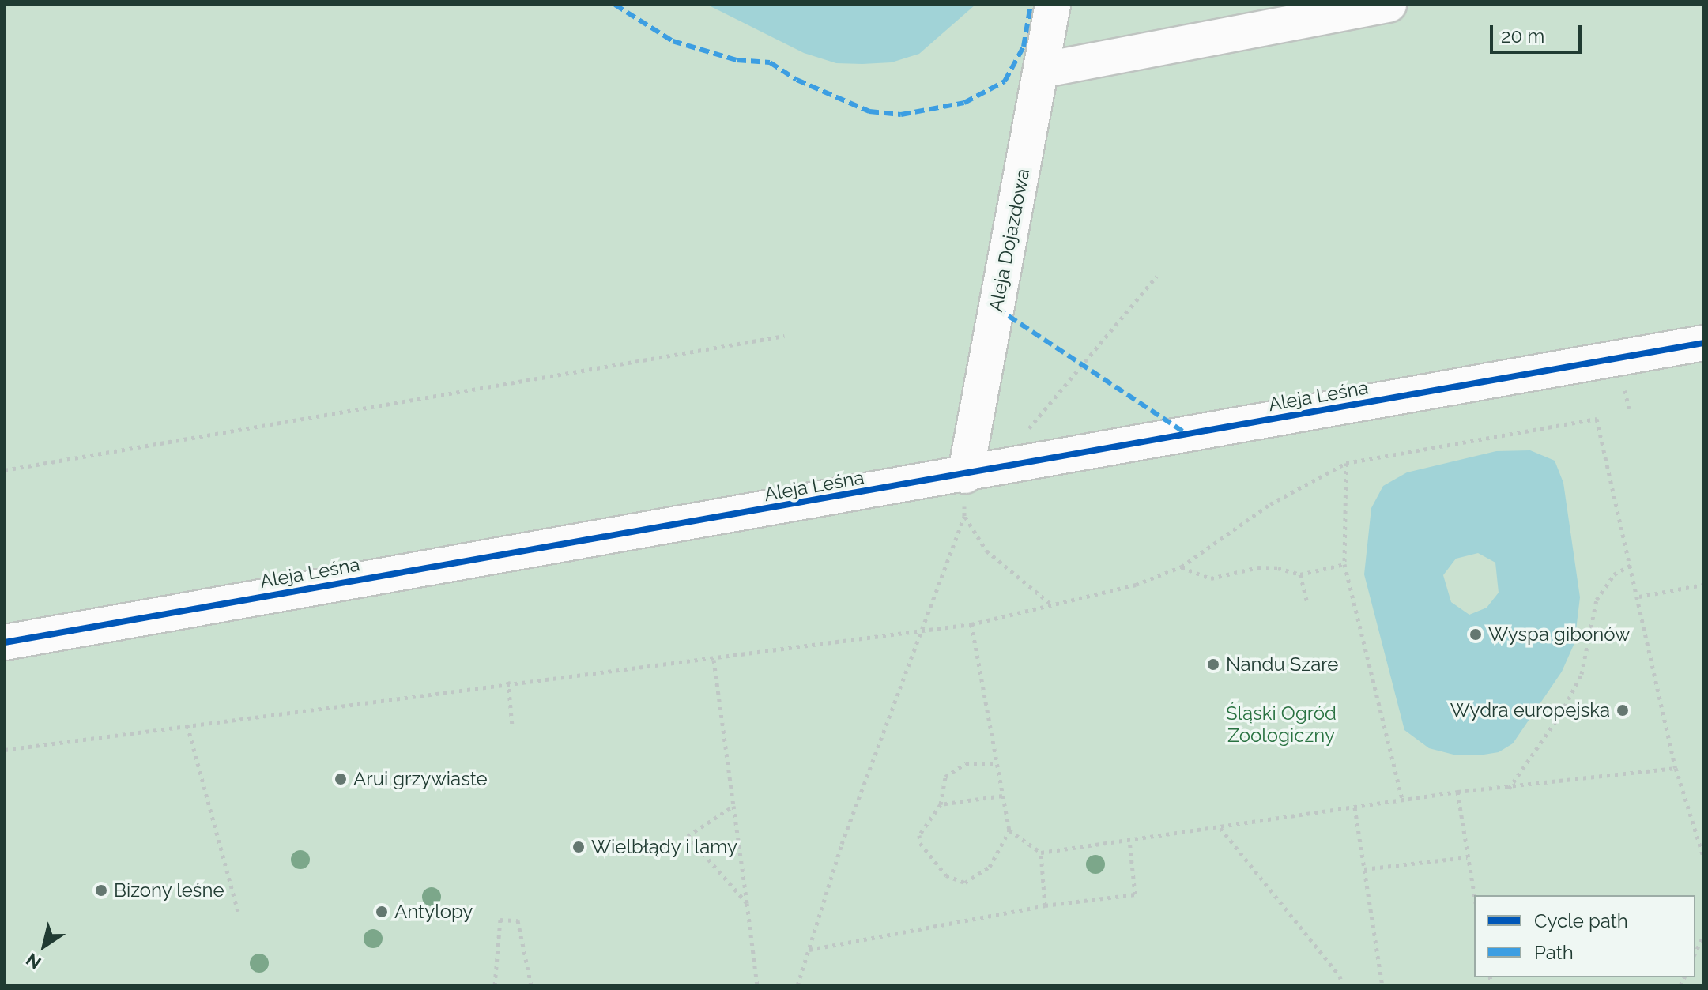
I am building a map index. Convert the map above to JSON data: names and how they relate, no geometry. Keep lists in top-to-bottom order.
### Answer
{
  "streets": {
    "street": ["Aleja Dojazdowa", "Aleja Leśna"]
  },
  "crossings": [
    ["Aleja Dojazdowa", "Aleja Leśna"]
  ],
  "parks": ["Śląski Ogród Zoologiczny"],
  "places": [
    "Wyspa gibonów",
    "Nandu Szare",
    "Wydra europejska",
    "Arui grzywiaste",
    "Wielbłądy i lamy",
    "Bizony leśne",
    "Antylopy"
  ],
  "legend": ["Cycle path", "Path"],
  "scale_bar": "20 m",
  "north": "bottom left"
}
